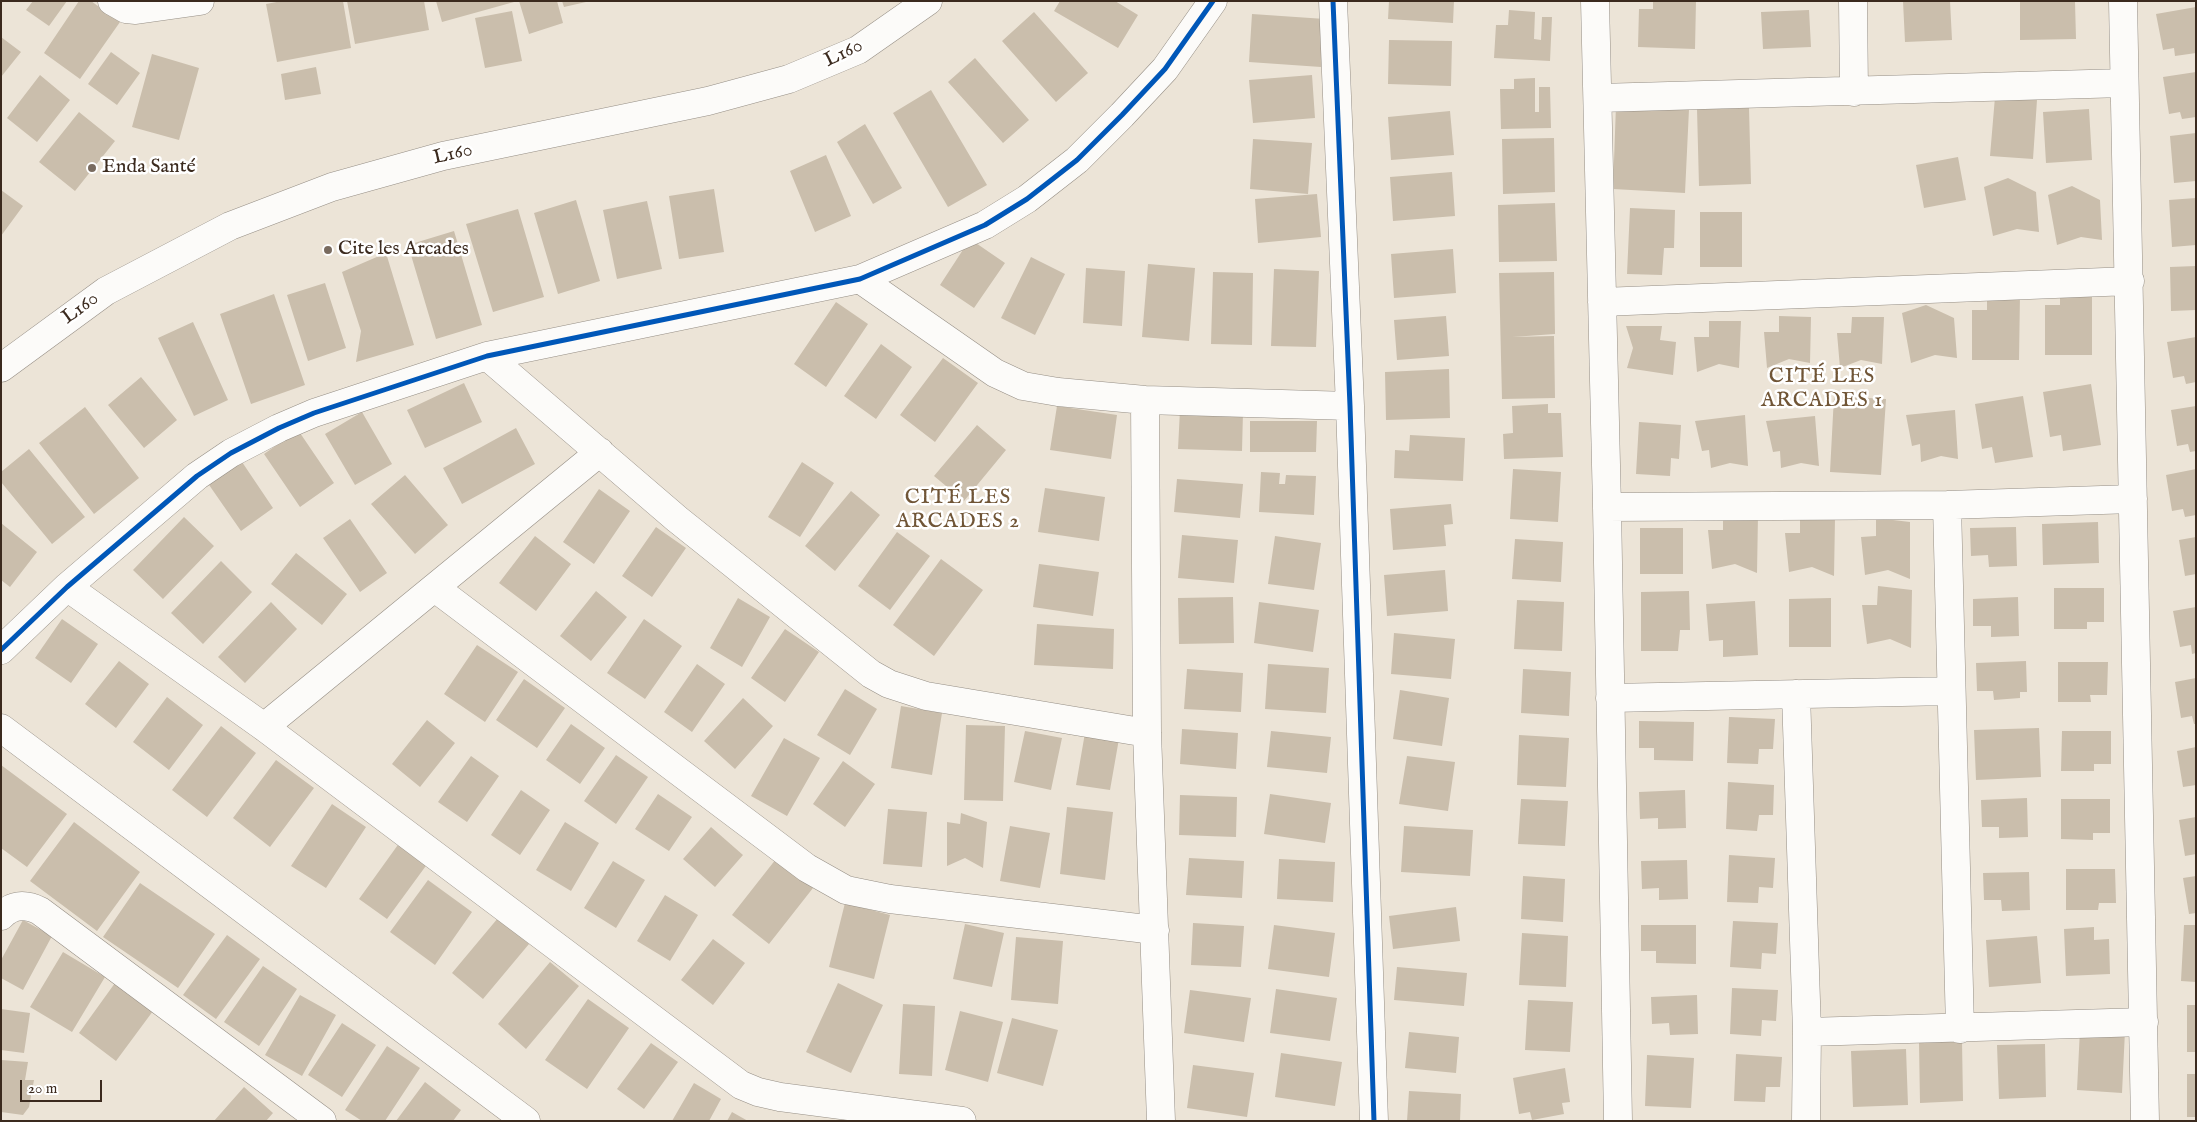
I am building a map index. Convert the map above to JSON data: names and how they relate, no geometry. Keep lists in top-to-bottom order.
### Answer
{
  "streets": {
    "street": ["L160"]
  },
  "districts": ["CITÉ LES ARCADES 1", "CITÉ LES ARCADES 2"],
  "places": ["Enda Santé", "Cite les Arcades"],
  "scale_bar": "20 m"
}
